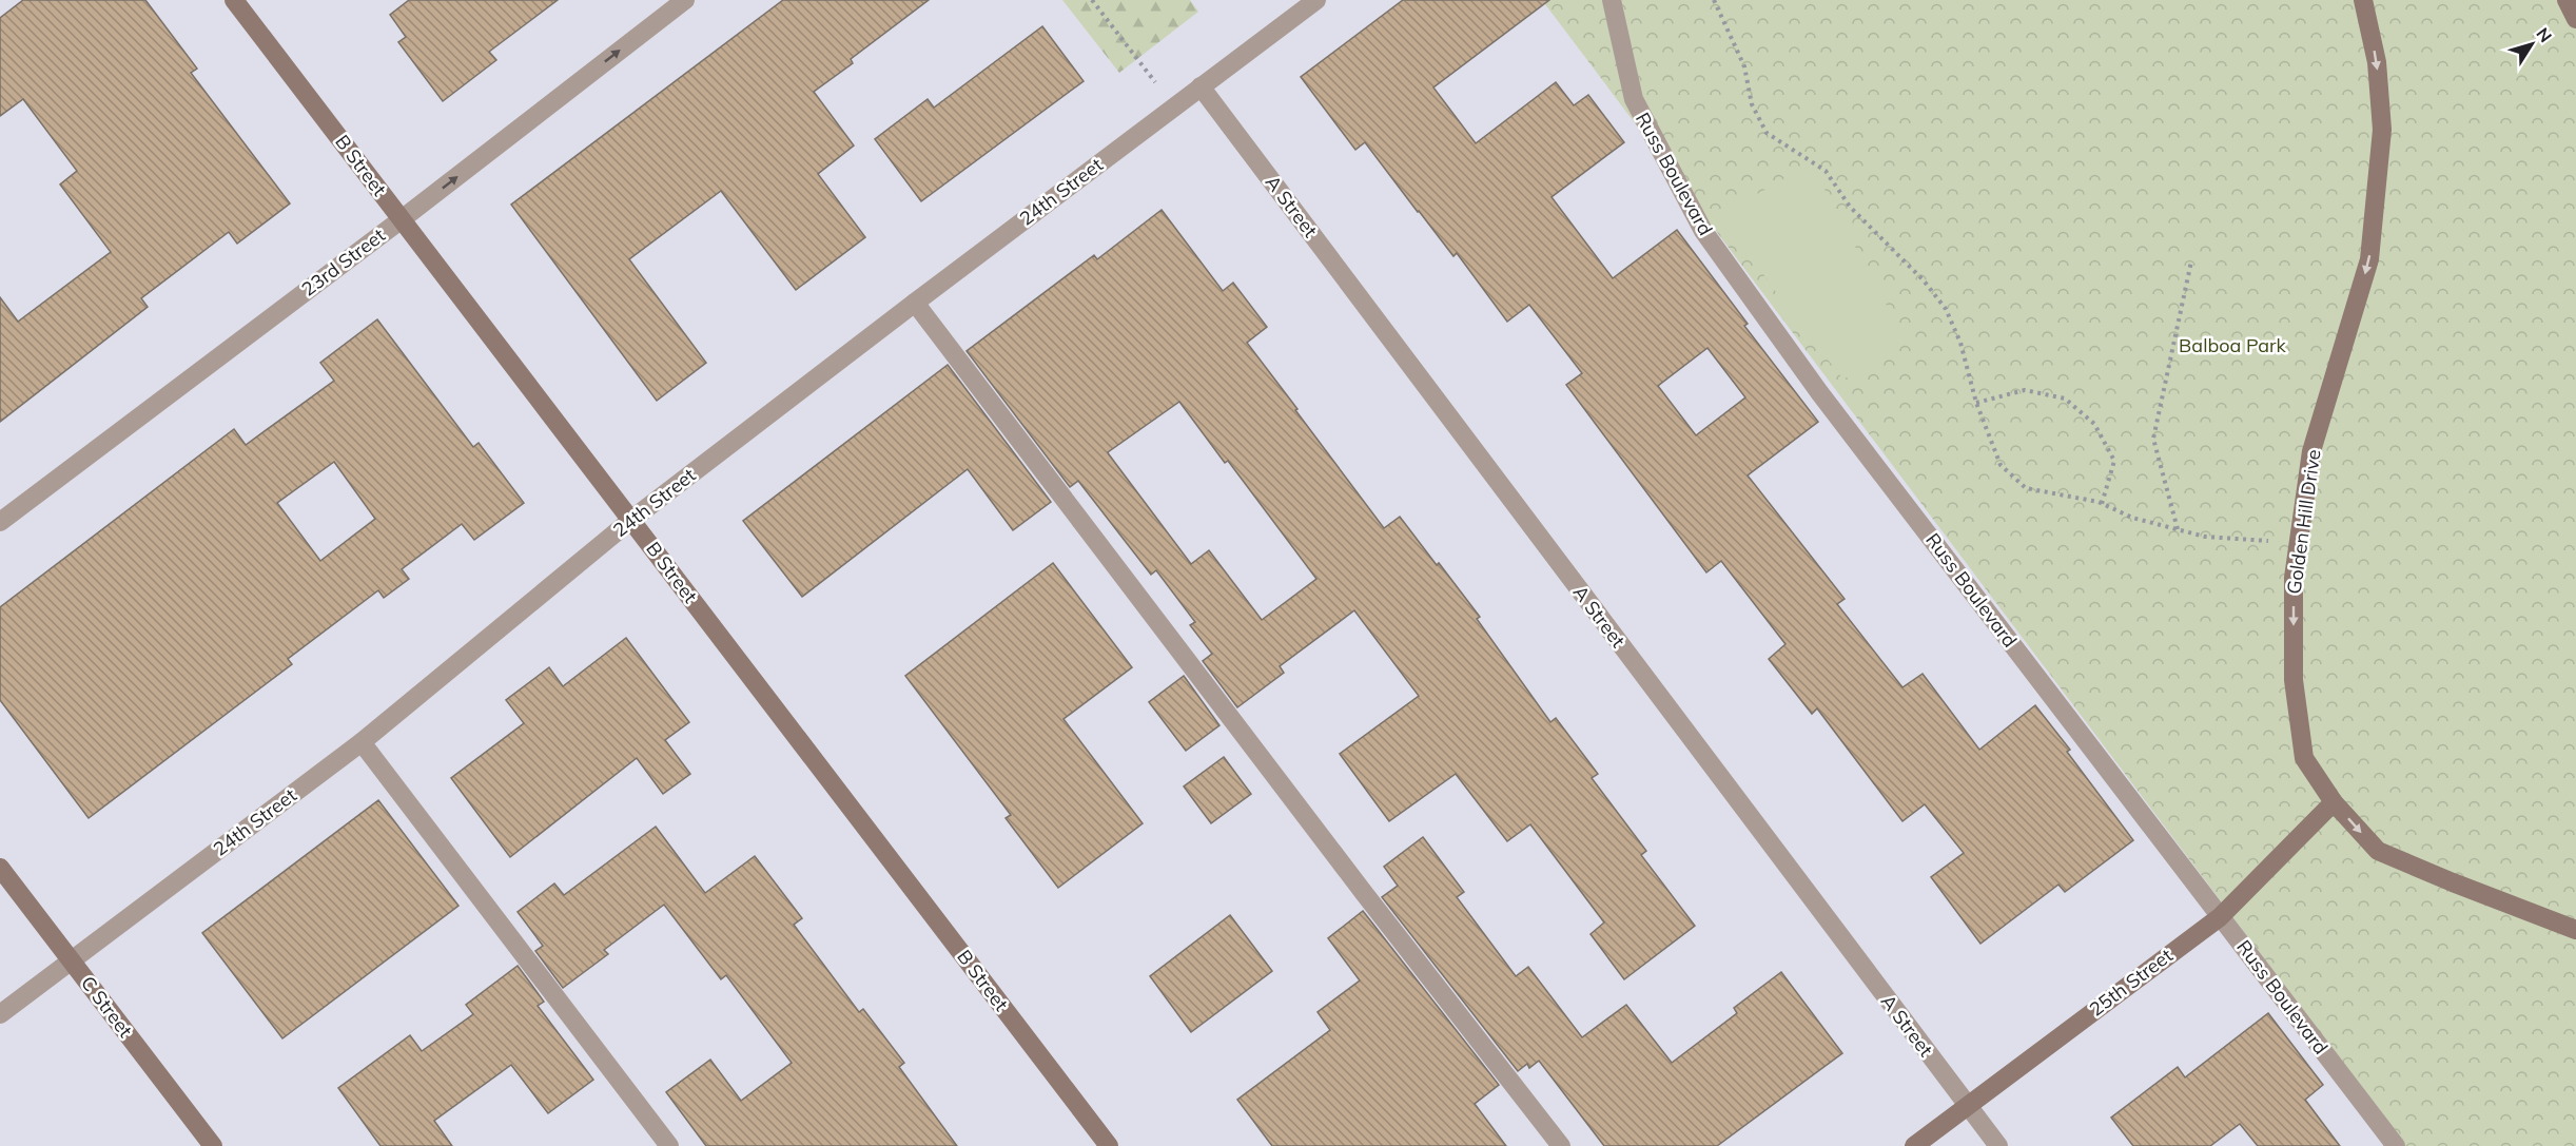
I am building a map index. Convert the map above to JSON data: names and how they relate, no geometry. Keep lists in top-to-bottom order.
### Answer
{
  "streets": {
    "street": [
      "B Street",
      "Russ Boulevard",
      "24th Street",
      "A Street",
      "23rd Street",
      "Golden Hill Drive",
      "25th Street",
      "C Street"
    ]
  },
  "crossings": [
    ["B Street", "24th Street"],
    ["B Street", "23rd Street"],
    ["Russ Boulevard", "25th Street"],
    ["24th Street", "A Street"],
    ["24th Street", "C Street"],
    ["A Street", "25th Street"],
    ["Golden Hill Drive", "25th Street"]
  ],
  "one_way": ["23rd Street", "Golden Hill Drive"],
  "parks": ["Balboa Park"],
  "north": "top right"
}
